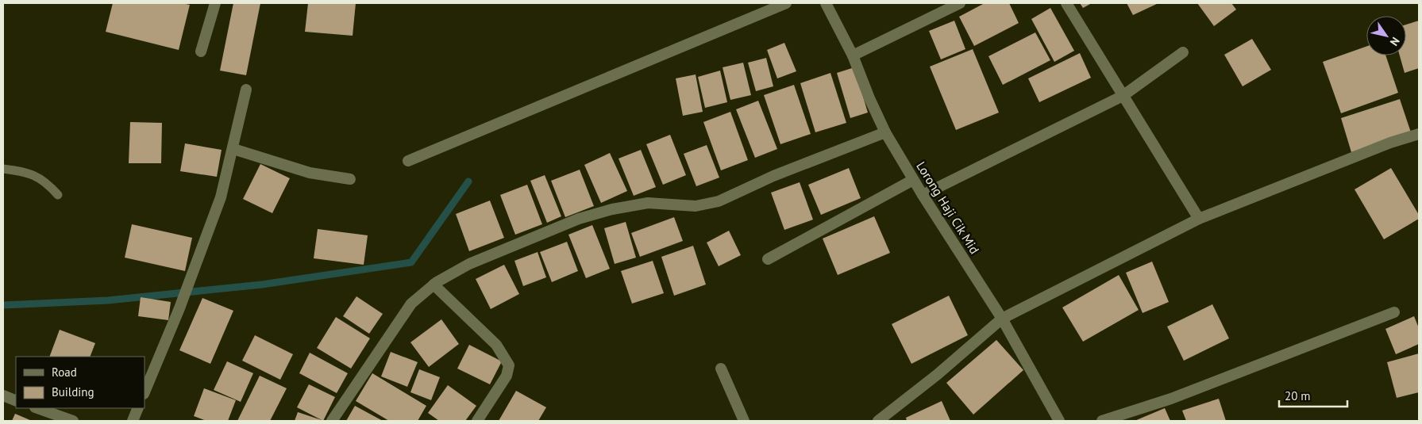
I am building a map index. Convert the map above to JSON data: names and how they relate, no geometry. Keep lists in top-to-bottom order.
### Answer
{
  "streets": {
    "street": ["Lorong Haji Cik Mid"]
  },
  "legend": ["Road", "Building"],
  "scale_bar": "20 m",
  "north": "bottom right"
}
